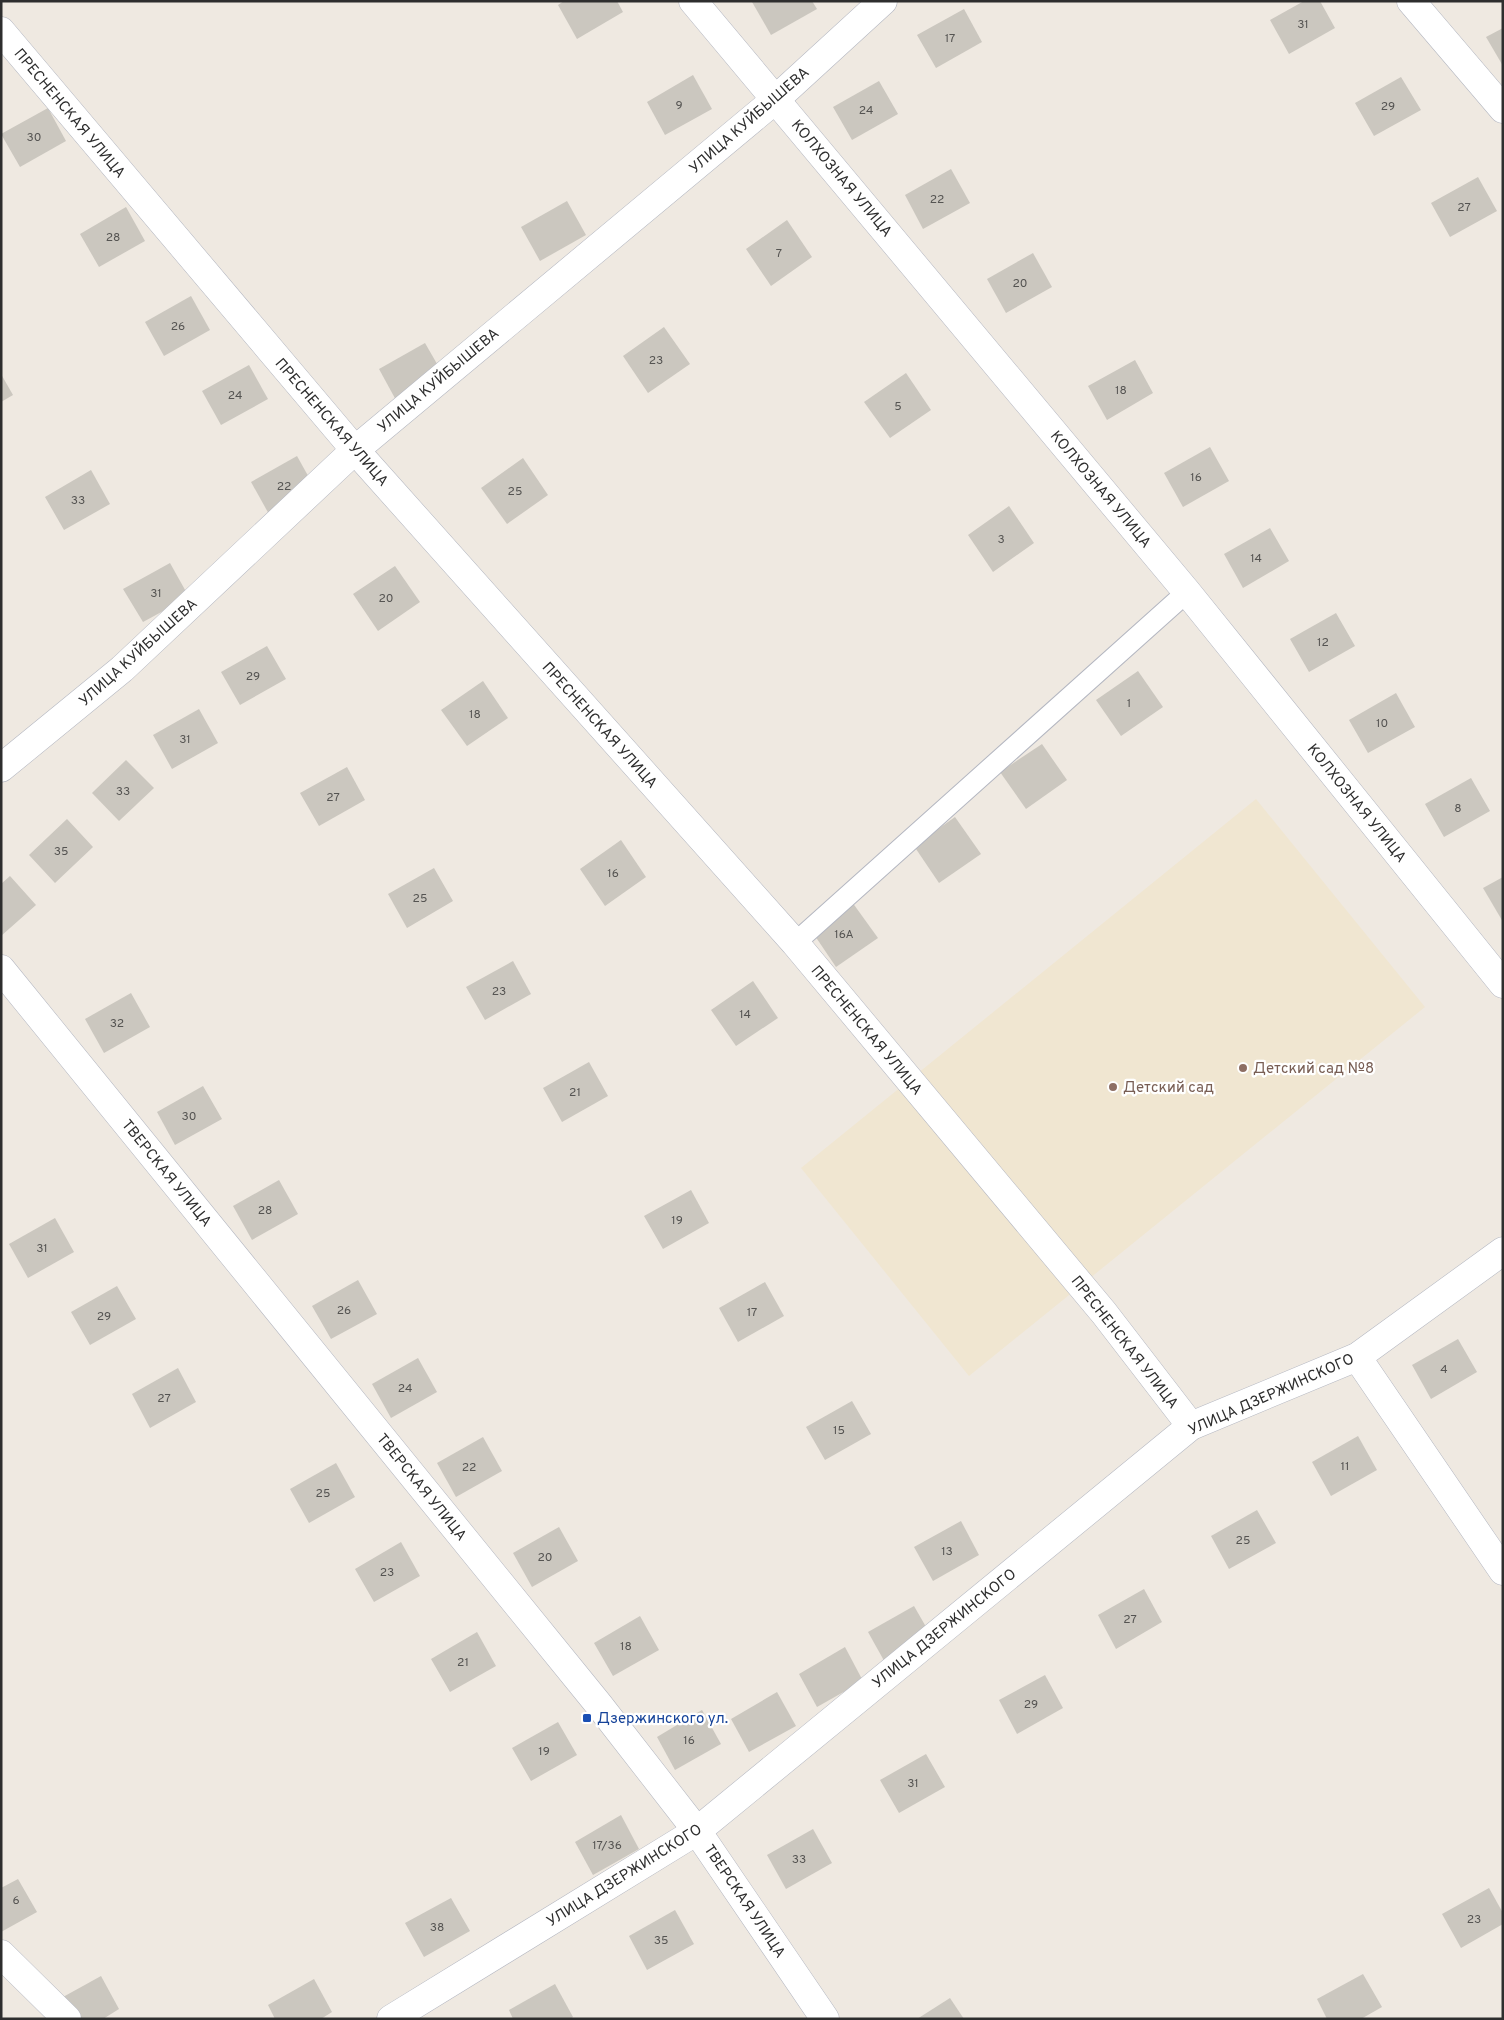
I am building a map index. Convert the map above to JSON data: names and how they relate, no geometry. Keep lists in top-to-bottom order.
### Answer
{
  "streets": {
    "street": [
      "ПРЕСНЕНСКАЯ УЛИЦА",
      "УЛИЦА КУЙБЫШЕВА",
      "КОЛХОЗНАЯ УЛИЦА",
      "ТВЕРСКАЯ УЛИЦА",
      "УЛИЦА ДЗЕРЖИНСКОГО"
    ]
  },
  "crossings": [
    ["ПРЕСНЕНСКАЯ УЛИЦА", "УЛИЦА КУЙБЫШЕВА"],
    ["ПРЕСНЕНСКАЯ УЛИЦА", "УЛИЦА ДЗЕРЖИНСКОГО"],
    ["УЛИЦА КУЙБЫШЕВА", "КОЛХОЗНАЯ УЛИЦА"],
    ["ТВЕРСКАЯ УЛИЦА", "УЛИЦА ДЗЕРЖИНСКОГО"]
  ],
  "places": {
    "other": ["Детский сад №8", "Детский сад"],
    "transit": ["Дзержинского ул."]
  },
  "house_numbers": [
    "31",
    "17",
    "9",
    "29",
    "24",
    "30",
    "22",
    "27",
    "28",
    "7",
    "20",
    "26",
    "23",
    "18",
    "24",
    "5",
    "16",
    "22",
    "25",
    "33",
    "3",
    "14",
    "31",
    "20",
    "12",
    "29",
    "1",
    "18",
    "10",
    "31",
    "33",
    "27",
    "8",
    "35",
    "16",
    "25",
    "16А",
    "23",
    "14",
    "32",
    "21",
    "30",
    "28",
    "19",
    "31",
    "26",
    "17",
    "29",
    "4",
    "24",
    "27",
    "15",
    "11",
    "22",
    "25",
    "25",
    "13",
    "20",
    "23",
    "27",
    "18",
    "21",
    "29",
    "16",
    "19",
    "31",
    "17/36",
    "33",
    "6",
    "23",
    "38",
    "35"
  ]
}
